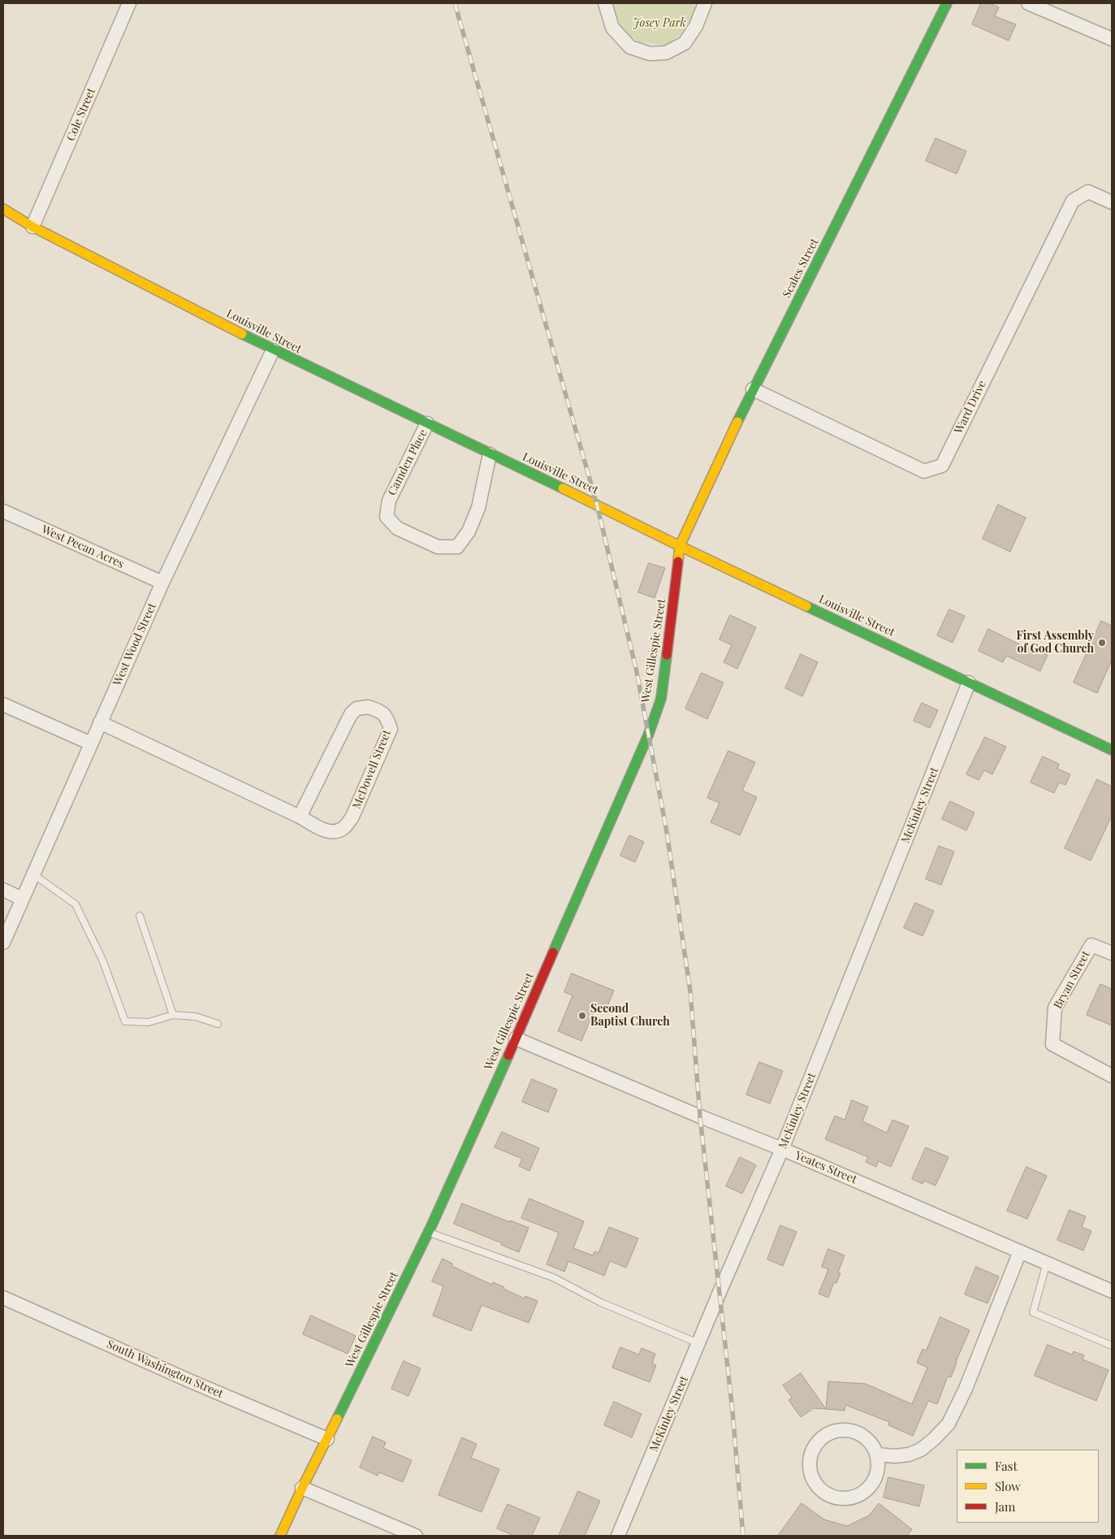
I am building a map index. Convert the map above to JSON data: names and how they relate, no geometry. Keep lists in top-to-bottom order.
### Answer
{
  "streets": {
    "street": [
      "Cole Street",
      "Scales Street",
      "Louisville Street",
      "Ward Drive",
      "Camden Place",
      "West Pecan Acres",
      "West Wood Street",
      "West Gillespie Street",
      "McDowell Street",
      "McKinley Street",
      "Bryan Street",
      "Yeates Street",
      "South Washington Street"
    ]
  },
  "crossings": [
    ["Cole Street", "Louisville Street"],
    ["Scales Street", "Louisville Street"],
    ["Scales Street", "Ward Drive"],
    ["Scales Street", "West Gillespie Street"],
    ["Louisville Street", "Camden Place"],
    ["Louisville Street", "West Wood Street"],
    ["Louisville Street", "West Gillespie Street"],
    ["Louisville Street", "McKinley Street"],
    ["West Pecan Acres", "West Wood Street"],
    ["West Wood Street", "McDowell Street"],
    ["West Gillespie Street", "Yeates Street"],
    ["West Gillespie Street", "South Washington Street"],
    ["McKinley Street", "Yeates Street"]
  ],
  "parks": ["Josey Park"],
  "places": ["First Assembly of God Church", "Second Baptist Church"],
  "legend": ["Fast", "Slow", "Jam"]
}
